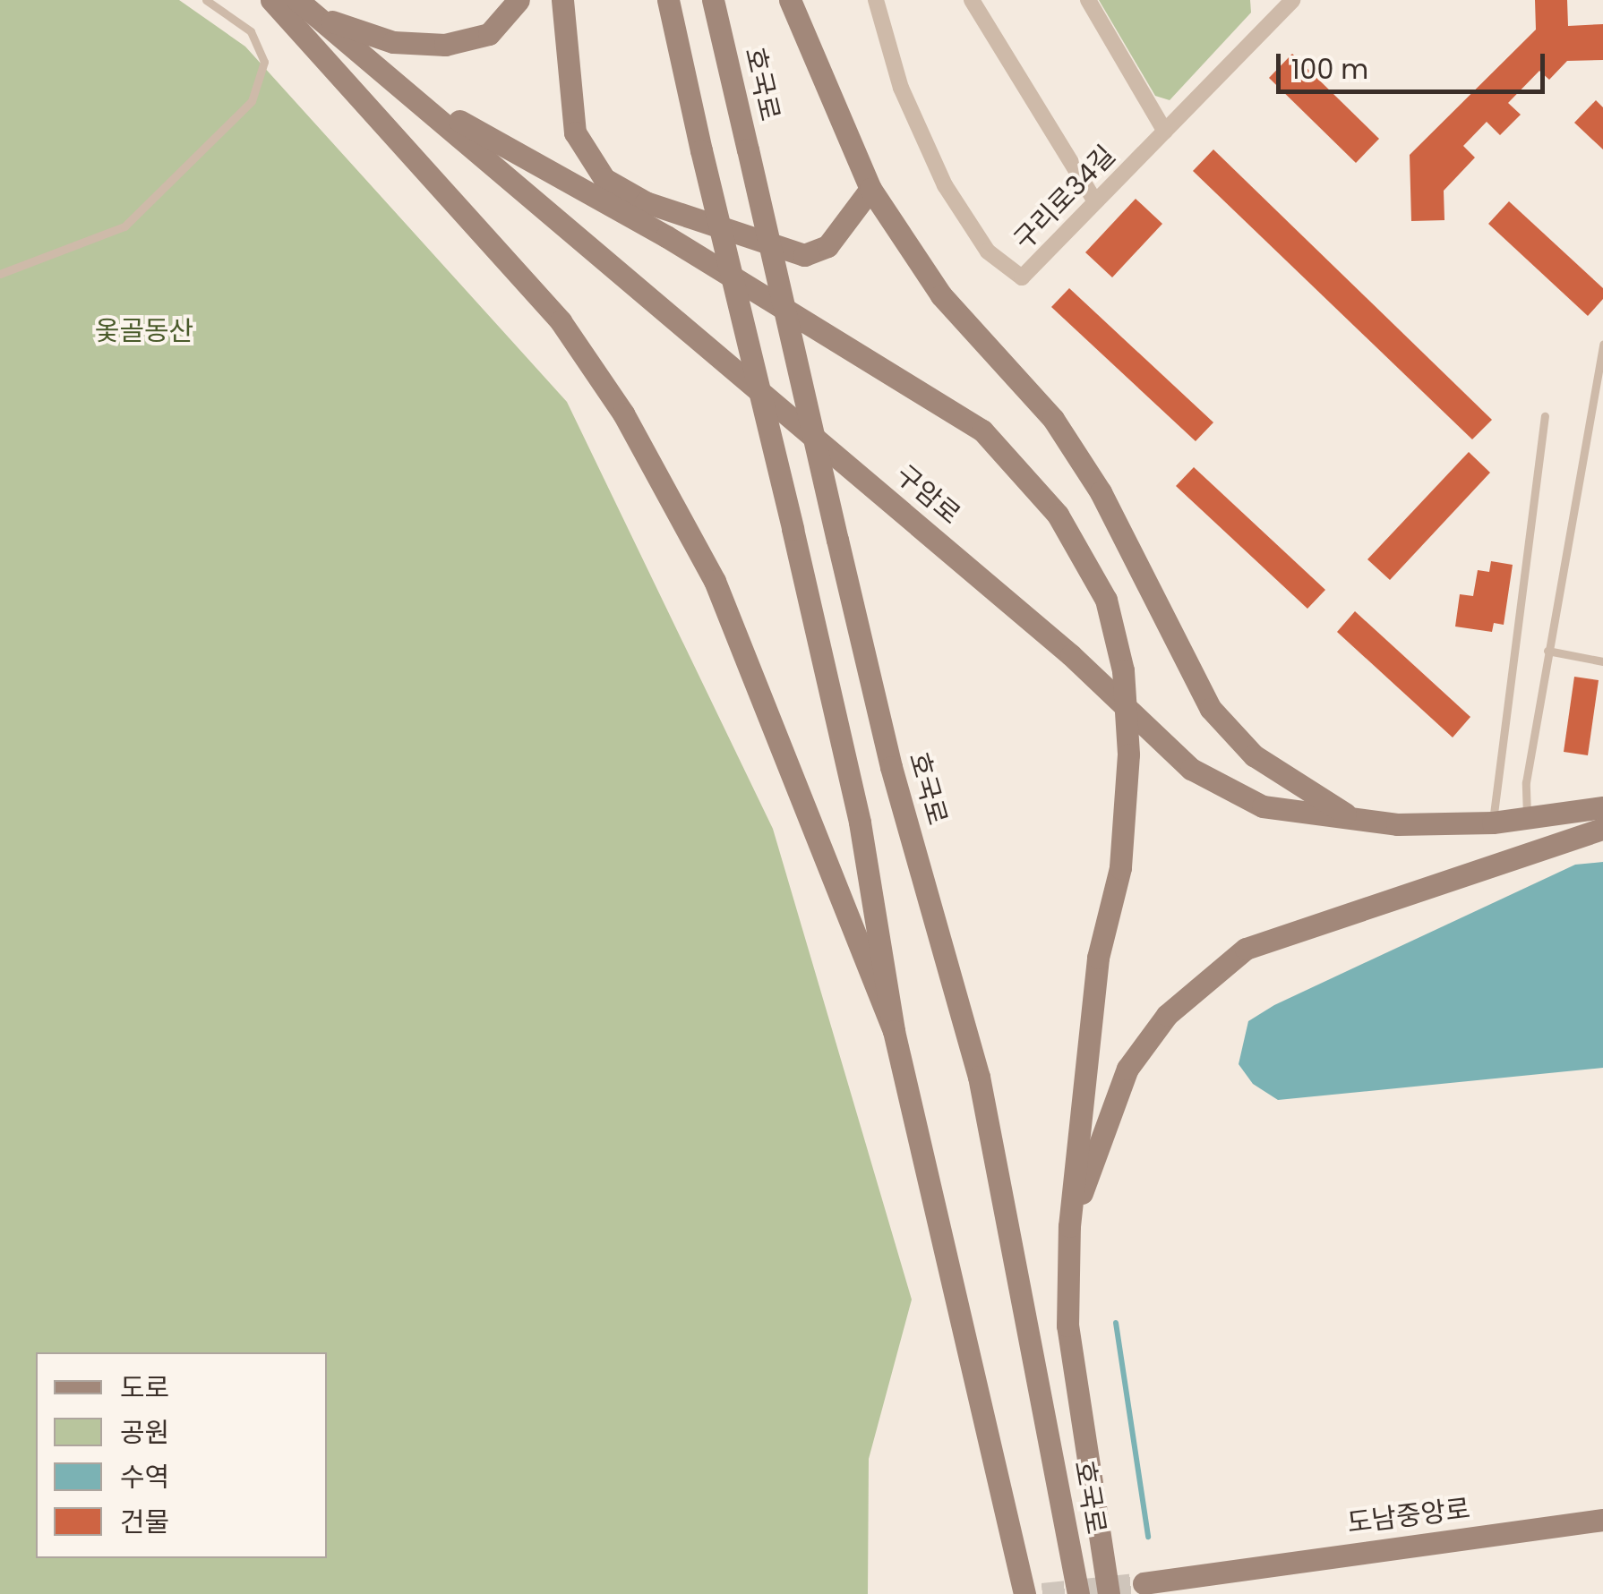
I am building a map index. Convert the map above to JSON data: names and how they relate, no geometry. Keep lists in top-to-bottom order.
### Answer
{
  "streets": {
    "main road": ["호국로", "구암로", "도남중앙로"],
    "street": ["구리로34길"]
  },
  "parks": ["옻골동산"],
  "legend": [
    "도로",
    "공원",
    "수역",
    "건물"
  ],
  "scale_bar": "100 m"
}
